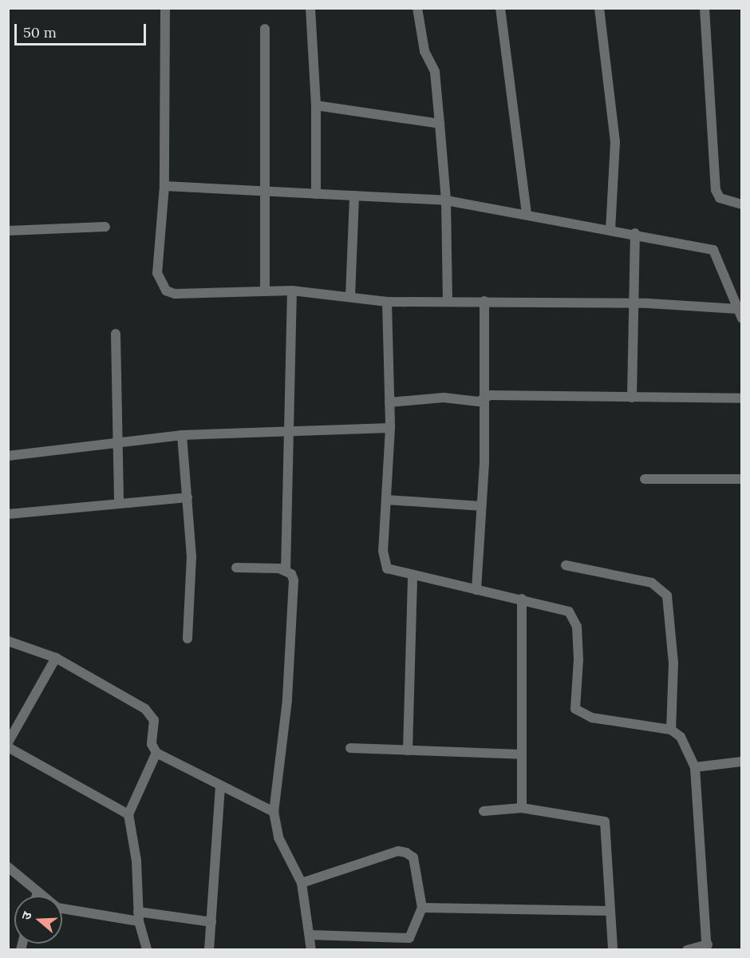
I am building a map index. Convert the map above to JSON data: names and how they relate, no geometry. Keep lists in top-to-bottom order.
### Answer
{
  "scale_bar": "50 m",
  "north": "left"
}
